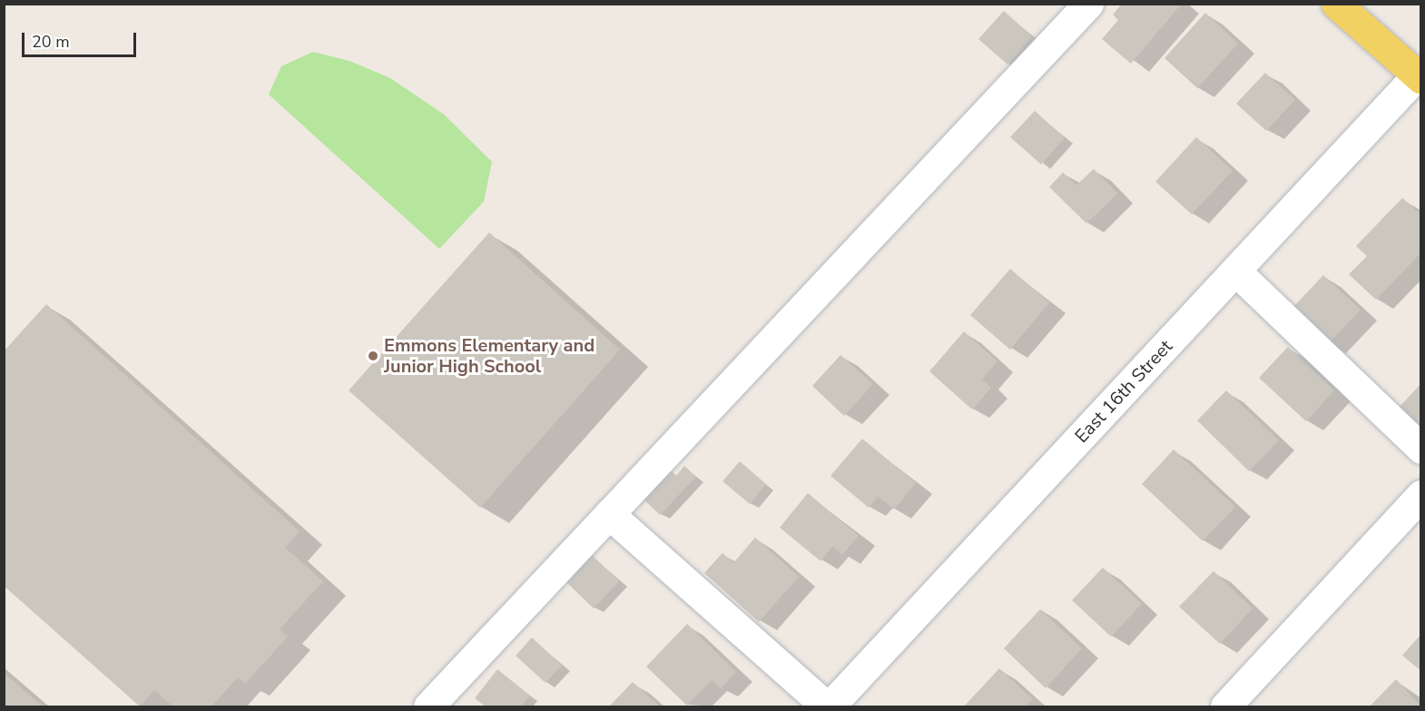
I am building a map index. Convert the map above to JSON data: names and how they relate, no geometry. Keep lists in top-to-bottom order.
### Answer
{
  "streets": {
    "street": ["East 16th Street"]
  },
  "places": ["Emmons Elementary and Junior High School"],
  "scale_bar": "20 m"
}
